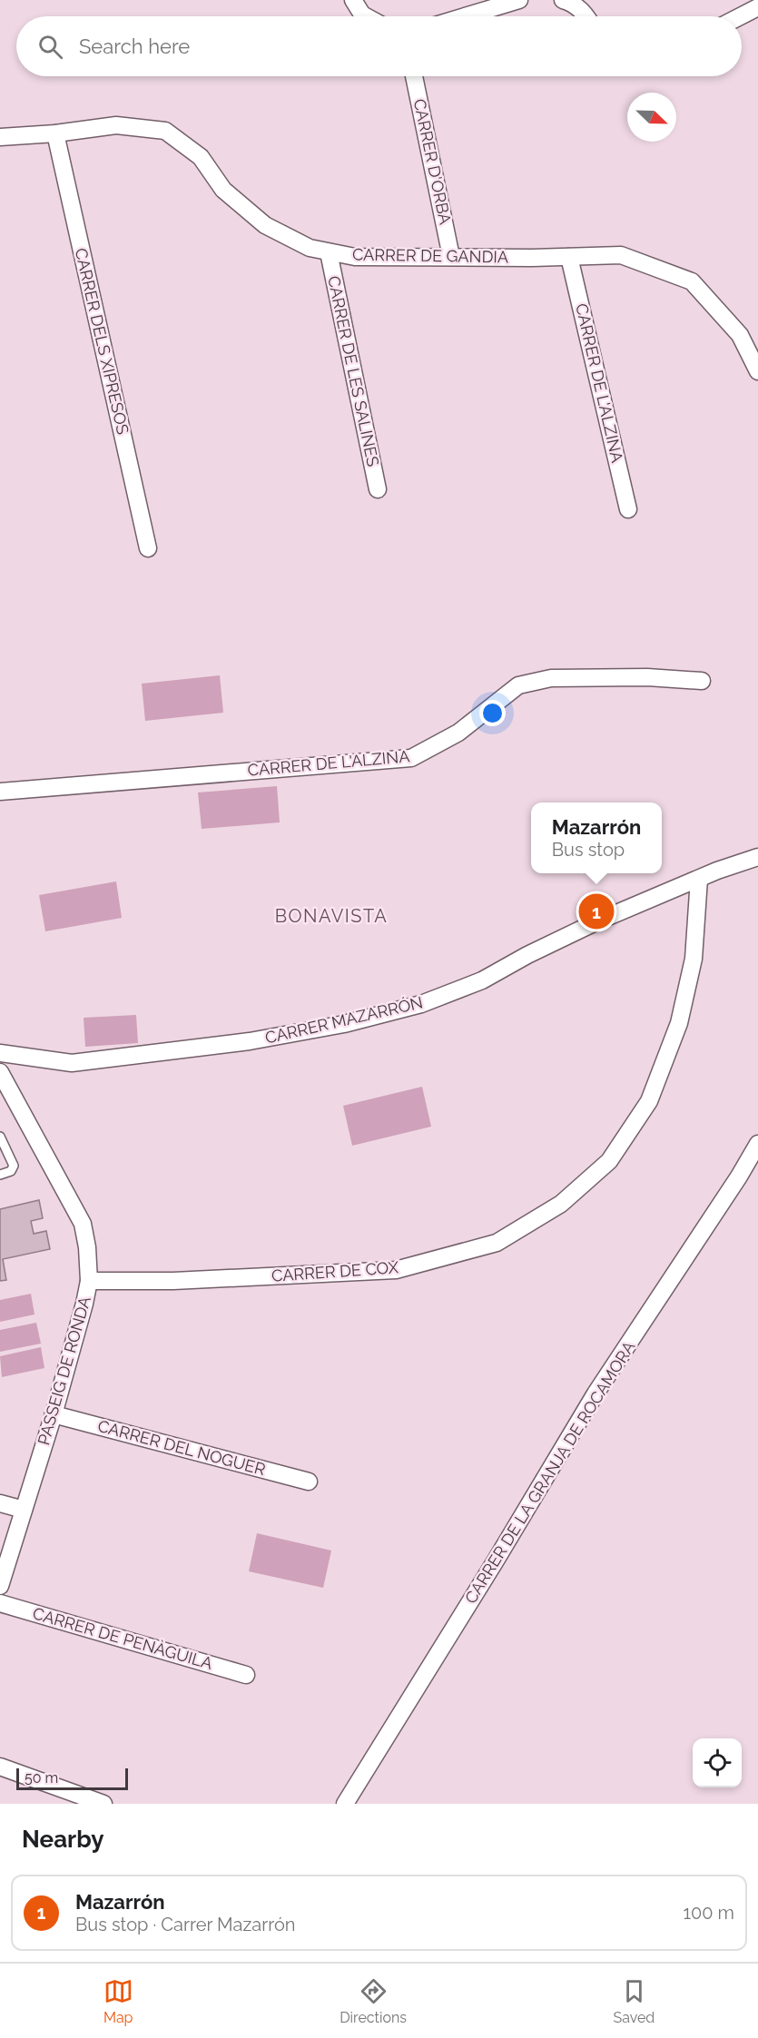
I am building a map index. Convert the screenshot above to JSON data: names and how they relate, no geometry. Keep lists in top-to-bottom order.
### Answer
{
  "streets": {
    "street": [
      "CARRER D'ORBA",
      "CARRER DE GANDIA",
      "CARRER DELS XIPRESOS",
      "CARRER DE LES SALINES",
      "CARRER DE L'ALZINA",
      "CARRER MAZARRÓN",
      "CARRER DE COX",
      "PASSEIG DE RONDA",
      "CARRER DEL NOGUER",
      "CARRER DE LA GRANJA DE ROCAMORA",
      "CARRER DE PENÀGUILA"
    ]
  },
  "crossings": [
    ["CARRER D'ORBA", "CARRER DE GANDIA"],
    ["CARRER DE GANDIA", "CARRER DELS XIPRESOS"],
    ["CARRER DE GANDIA", "CARRER DE LES SALINES"],
    ["CARRER DE GANDIA", "CARRER DE L'ALZINA"],
    ["CARRER MAZARRÓN", "CARRER DE COX"],
    ["CARRER DE COX", "PASSEIG DE RONDA"],
    ["PASSEIG DE RONDA", "CARRER DEL NOGUER"]
  ],
  "districts": ["BONAVISTA"],
  "scale_bar": "50 m",
  "north": "bottom right",
  "page": {
    "search": "Search here",
    "popup": ["Mazarrón", "Bus stop"],
    "pins": "1",
    "scale": "50 m",
    "heading": "Nearby",
    "list": [
      {
        "mark": "1",
        "name": "Mazarrón",
        "note": "Bus stop · Carrer Mazarrón",
        "value": "100 m"
      }
    ],
    "nav": ["Map", "Directions", "Saved"]
  }
}
